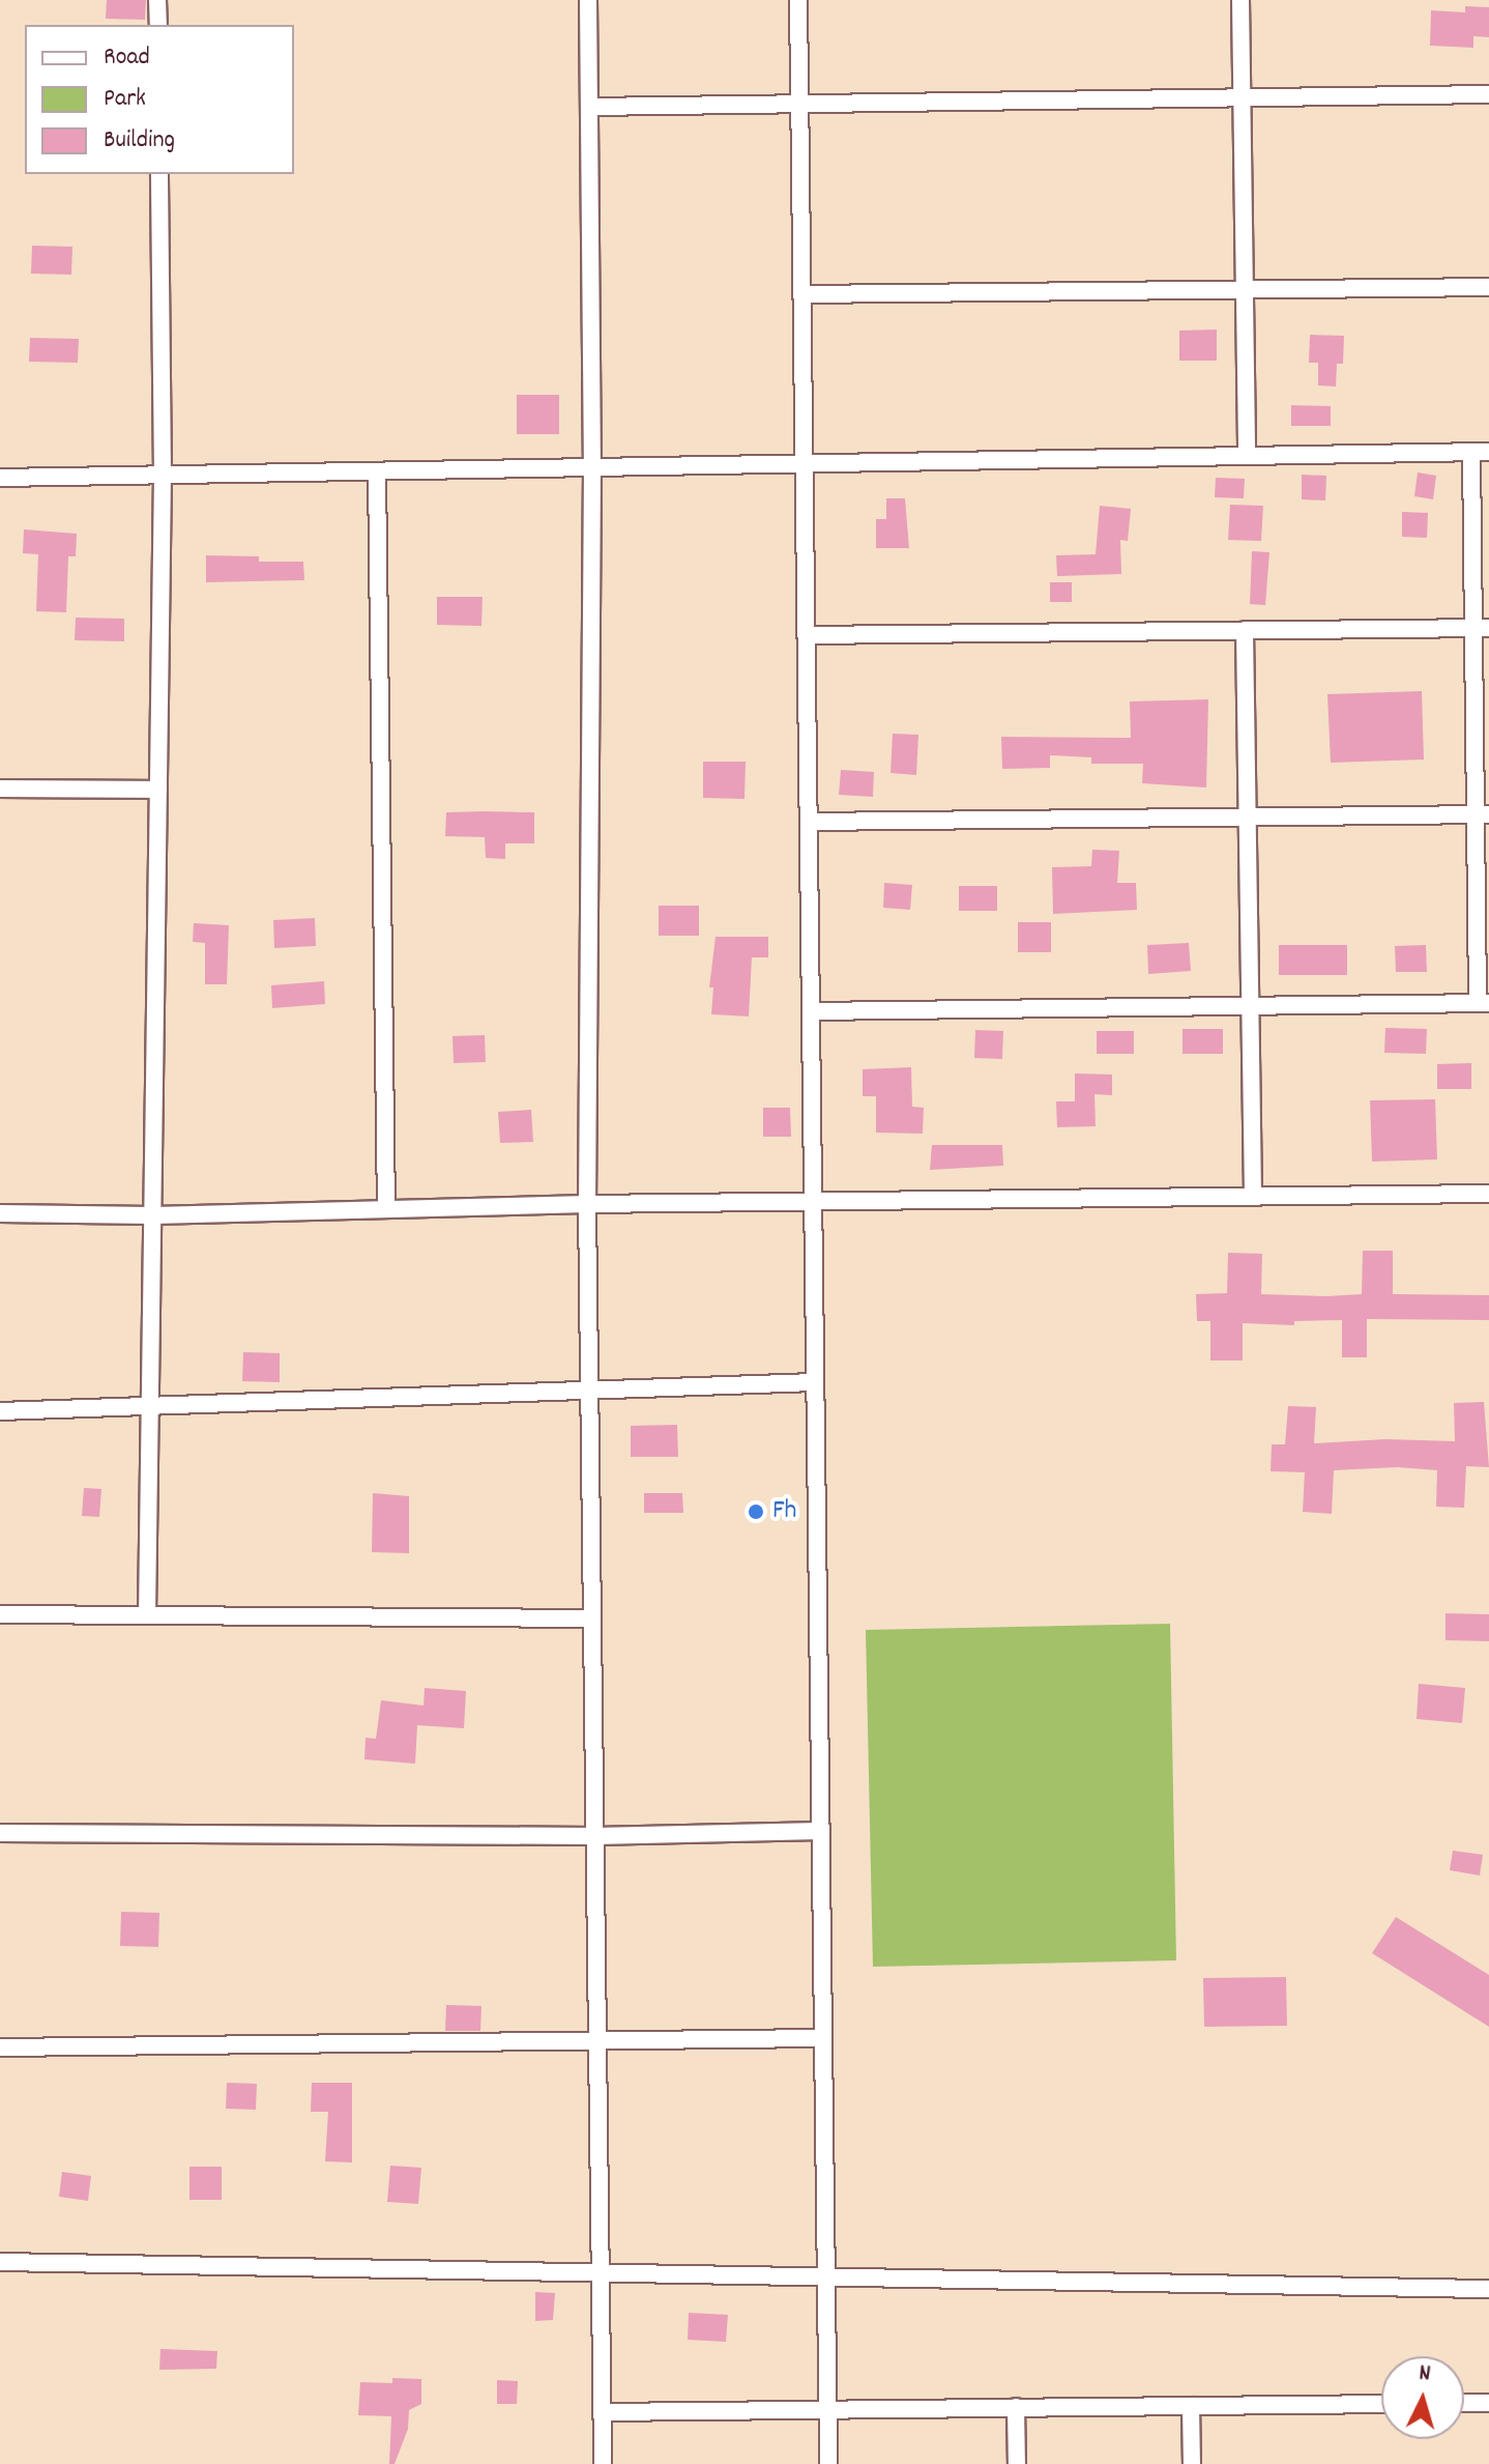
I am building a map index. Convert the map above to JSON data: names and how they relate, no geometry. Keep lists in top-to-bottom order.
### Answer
{
  "places": ["Fh"],
  "legend": ["Road", "Park", "Building"],
  "north": "top"
}
